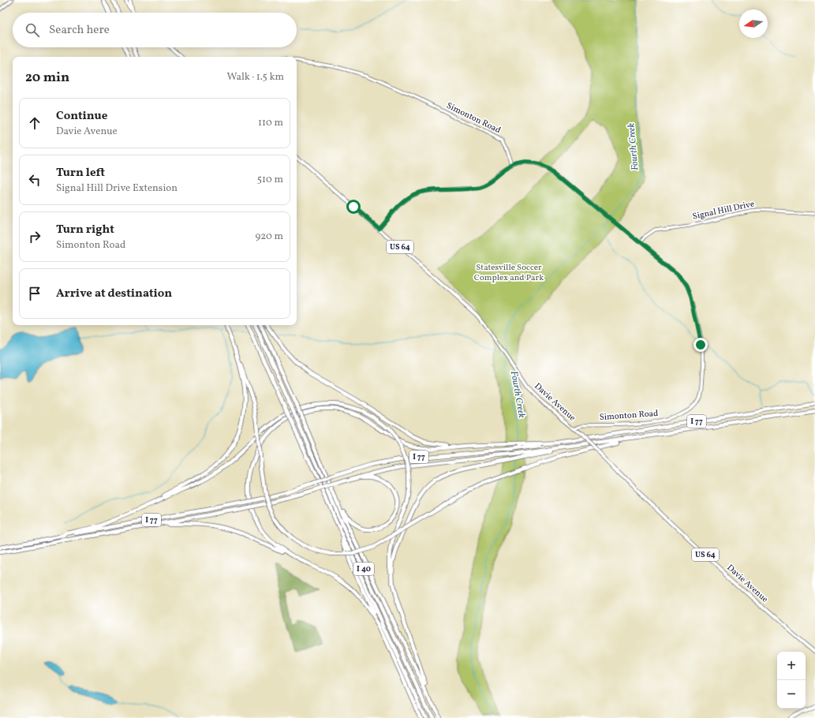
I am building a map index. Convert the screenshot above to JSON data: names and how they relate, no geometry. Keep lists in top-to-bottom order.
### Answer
{
  "streets": {
    "highway": ["I 77", "I 40"],
    "main road": ["US 64", "Davie Avenue"],
    "street": ["Simonton Road", "Signal Hill Drive"]
  },
  "crossings": [
    ["Simonton Road", "Signal Hill Drive"],
    ["Simonton Road", "Davie Avenue"]
  ],
  "water": ["Fourth Creek"],
  "parks": ["Statesville Soccer Complex and Park"],
  "north": "left",
  "page": {
    "search": "Search here",
    "heading": ["20 min", "Walk · 1.5 km"],
    "list": [
      ["Continue", "Davie Avenue", "110 m"],
      ["Turn left", "Signal Hill Drive Extension", "510 m"],
      ["Turn right", "Simonton Road", "920 m"],
      "Arrive at destination"
    ],
    "map_buttons": ["+", "−"]
  }
}
